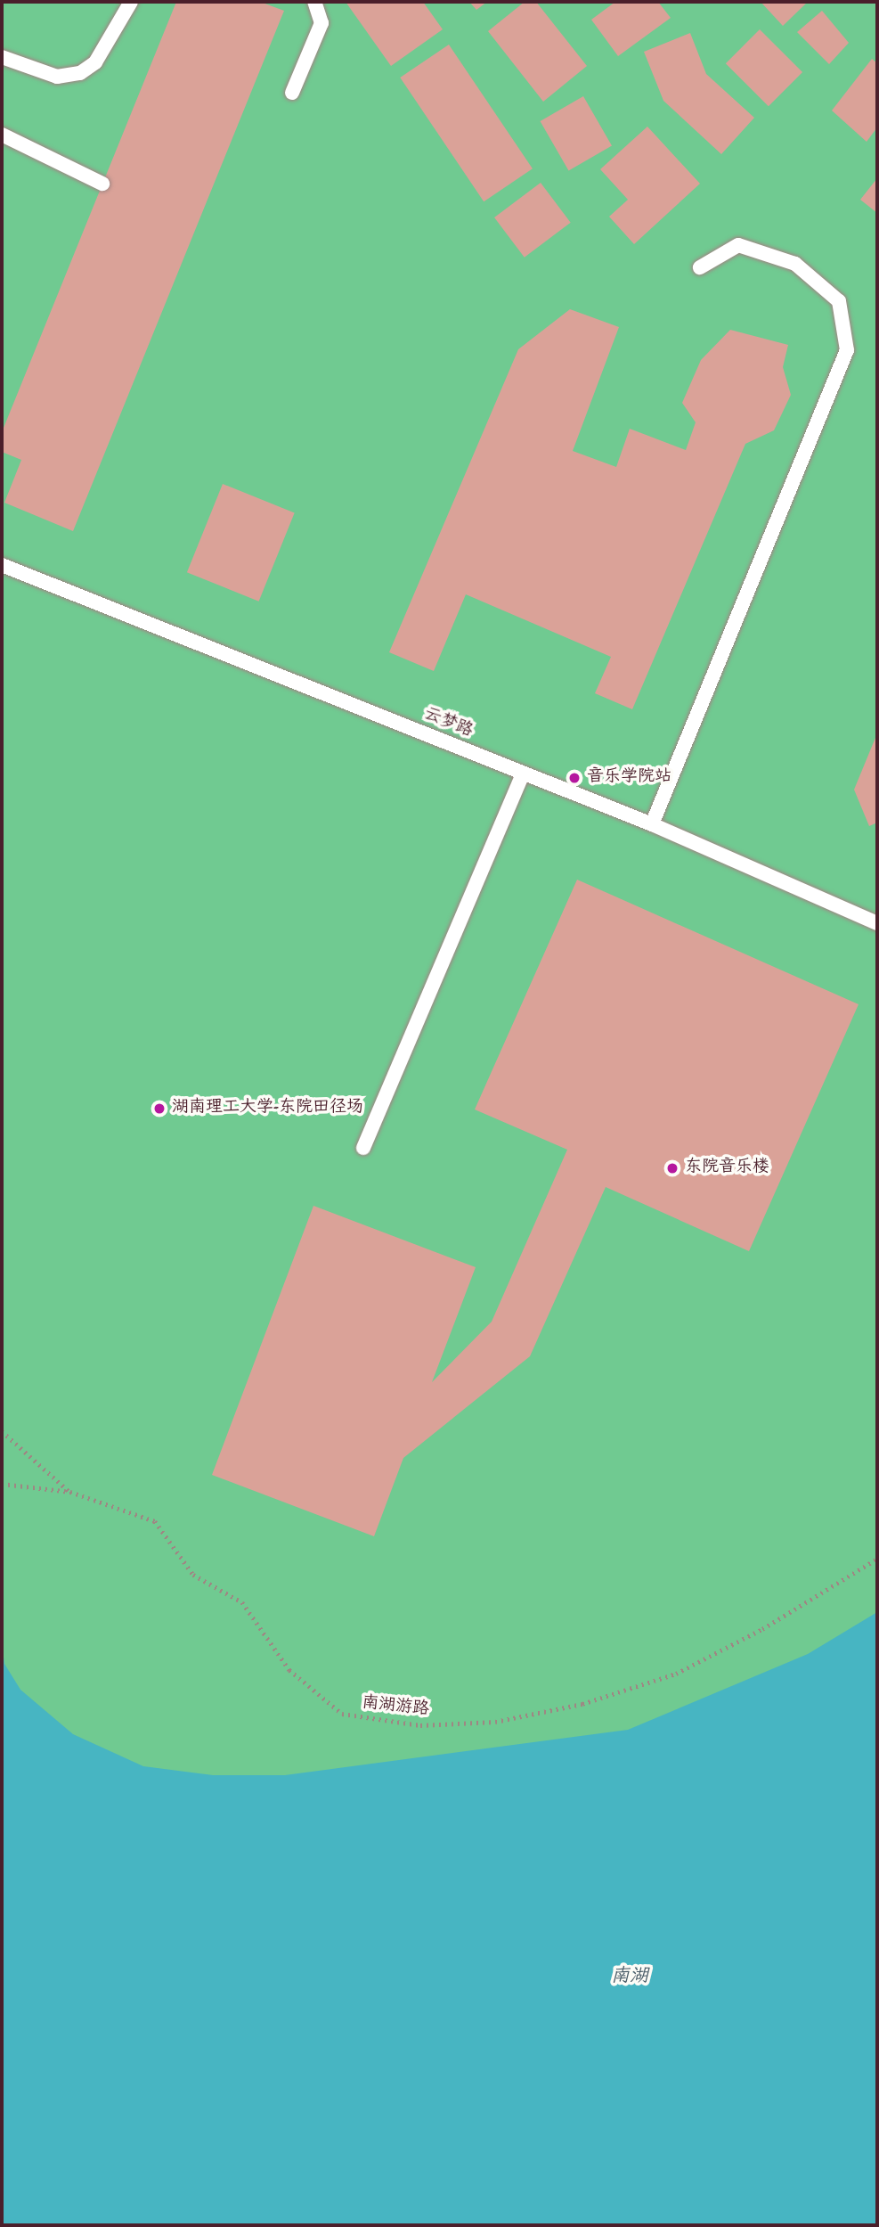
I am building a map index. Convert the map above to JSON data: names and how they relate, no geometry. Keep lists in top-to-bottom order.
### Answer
{
  "streets": {
    "lane": ["云梦路"],
    "path": ["南湖游路"]
  },
  "water": ["南湖"],
  "places": ["音乐学院站", "湖南理工大学-东院田径场", "东院音乐楼"]
}
